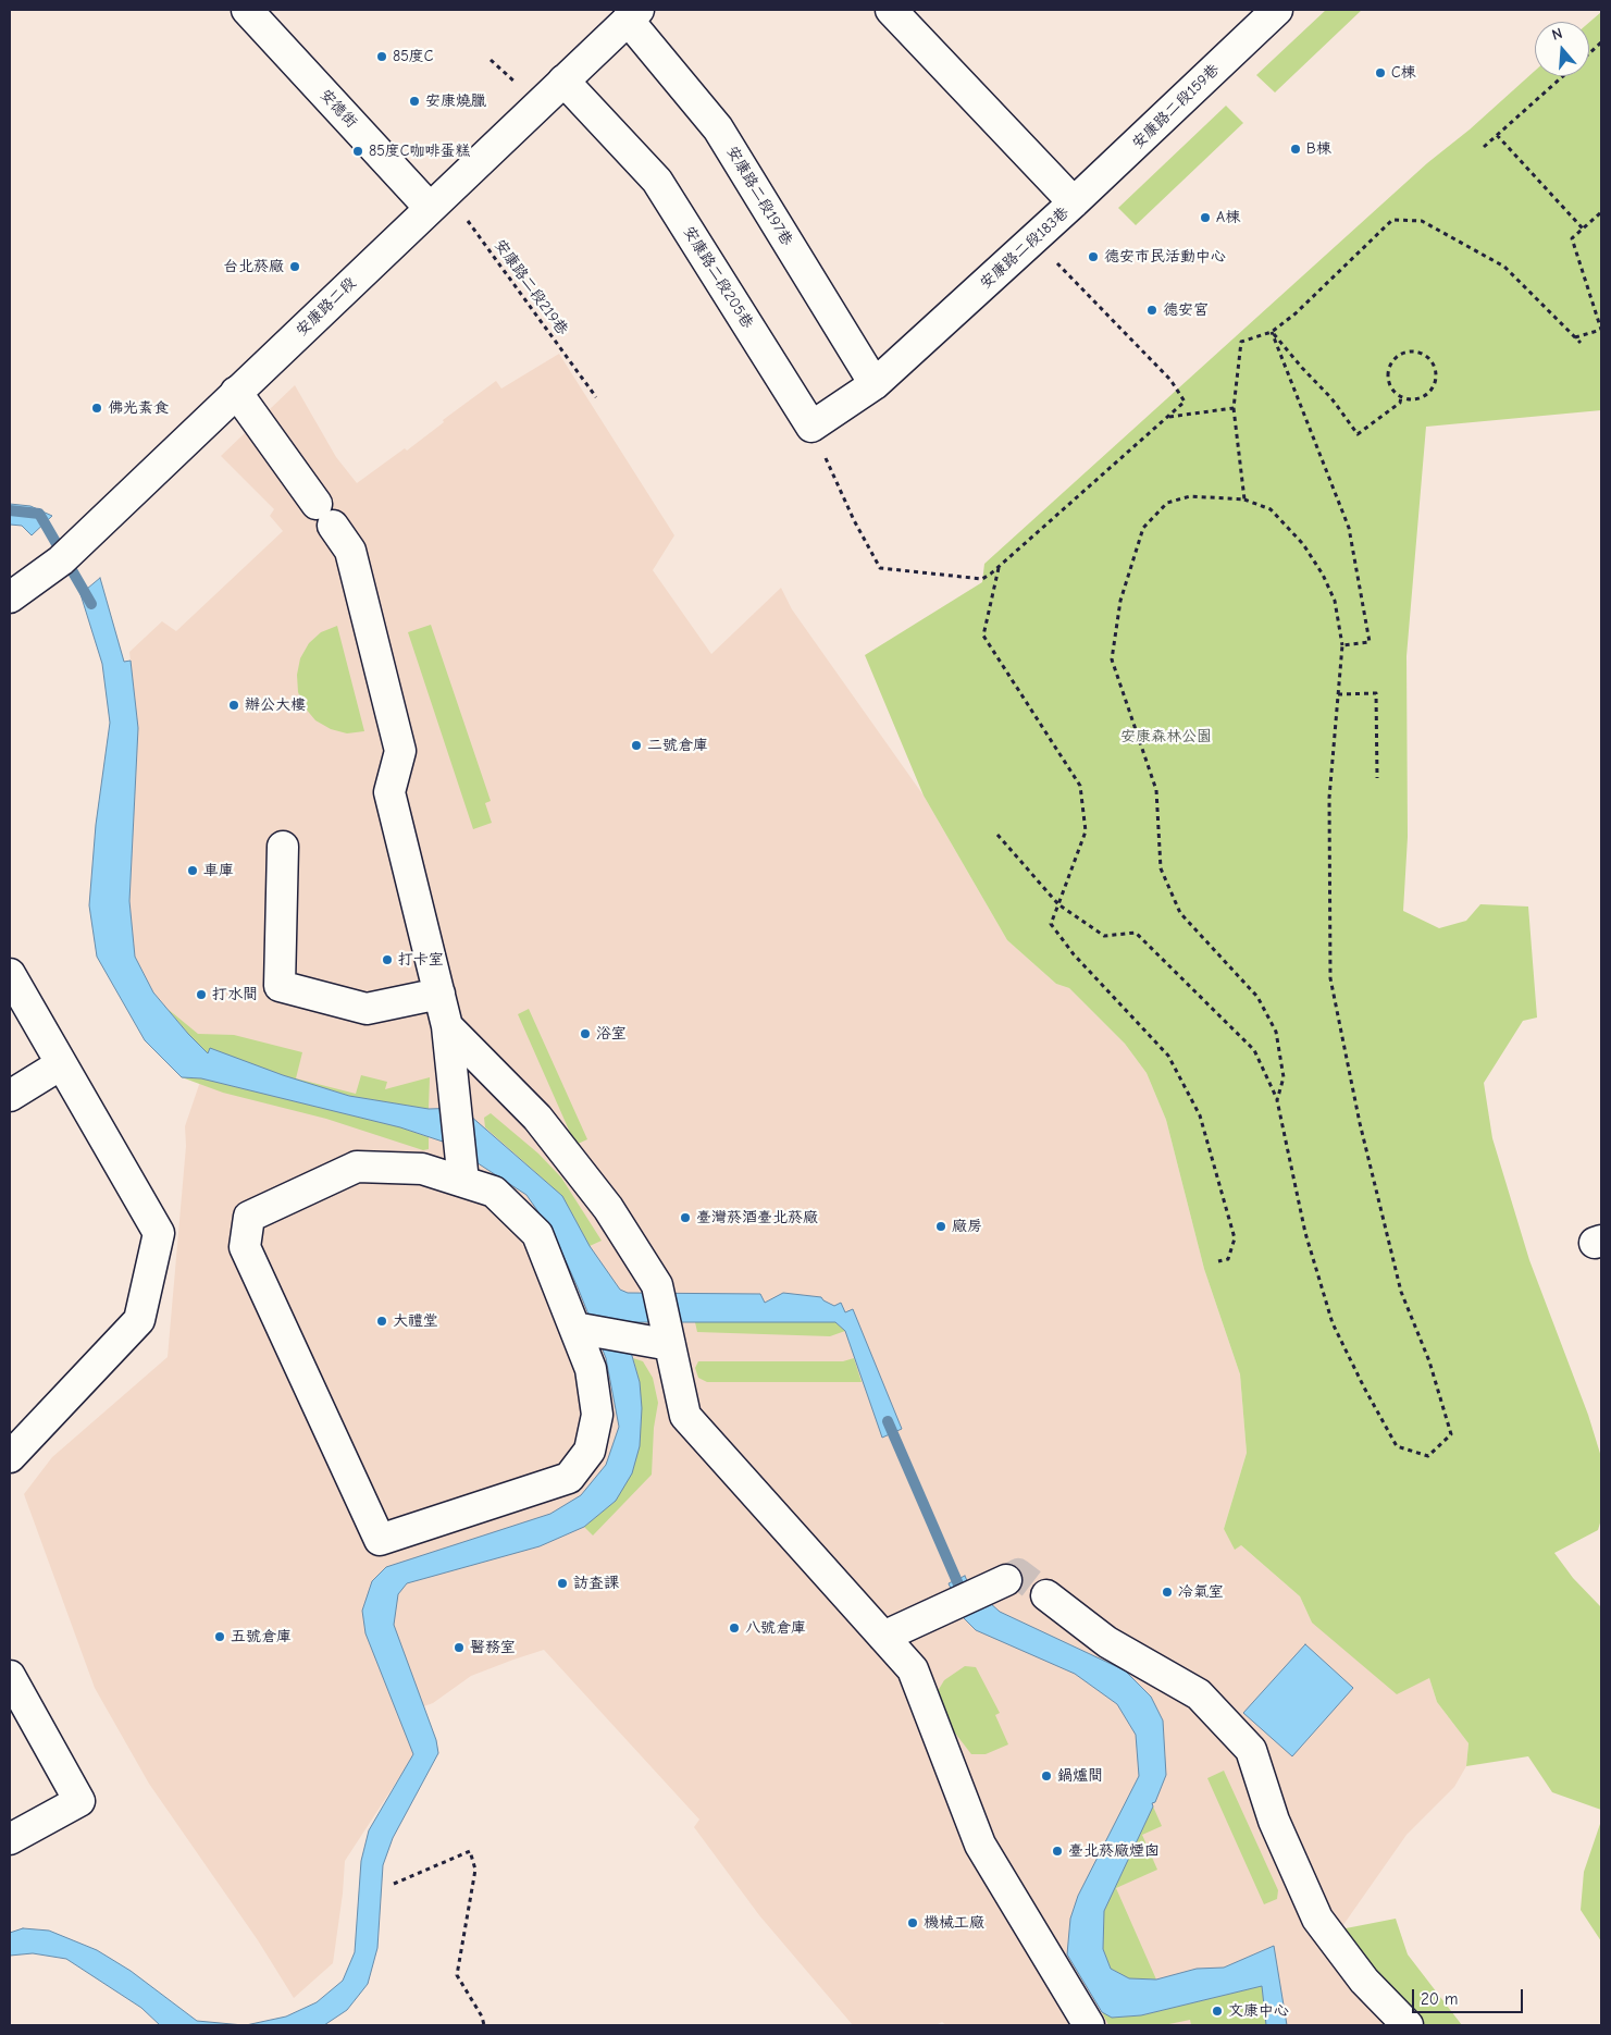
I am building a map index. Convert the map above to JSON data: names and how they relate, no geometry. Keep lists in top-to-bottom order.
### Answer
{
  "streets": {
    "main road": [
      "安康路二段159巷",
      "安德街",
      "安康路二段197巷",
      "安康路二段183巷",
      "安康路二段205巷",
      "安康路二段"
    ],
    "path": ["安康路二段219巷"]
  },
  "crossings": [
    ["安康路二段159巷", "安康路二段183巷"],
    ["安德街", "安康路二段219巷"],
    ["安德街", "安康路二段"],
    ["安康路二段197巷", "安康路二段183巷"],
    ["安康路二段197巷", "安康路二段"],
    ["安康路二段205巷", "安康路二段"],
    ["安康路二段219巷", "安康路二段"]
  ],
  "parks": ["安康森林公園"],
  "places": [
    "85度C",
    "C棟",
    "安康燒臘",
    "B棟",
    "85度C咖啡蛋糕",
    "A棟",
    "德安市民活動中心",
    "台北菸廠",
    "德安宮",
    "佛光素食",
    "辦公大樓",
    "二號倉庫",
    "車庫",
    "打卡室",
    "打水間",
    "浴室",
    "臺灣菸酒臺北菸廠",
    "廠房",
    "大禮堂",
    "訪查課",
    "冷氣室",
    "八號倉庫",
    "五號倉庫",
    "醫務室",
    "鍋爐間",
    "臺北菸廠煙囪",
    "機械工廠",
    "文康中心"
  ],
  "scale_bar": "20 m",
  "north": "top"
}
